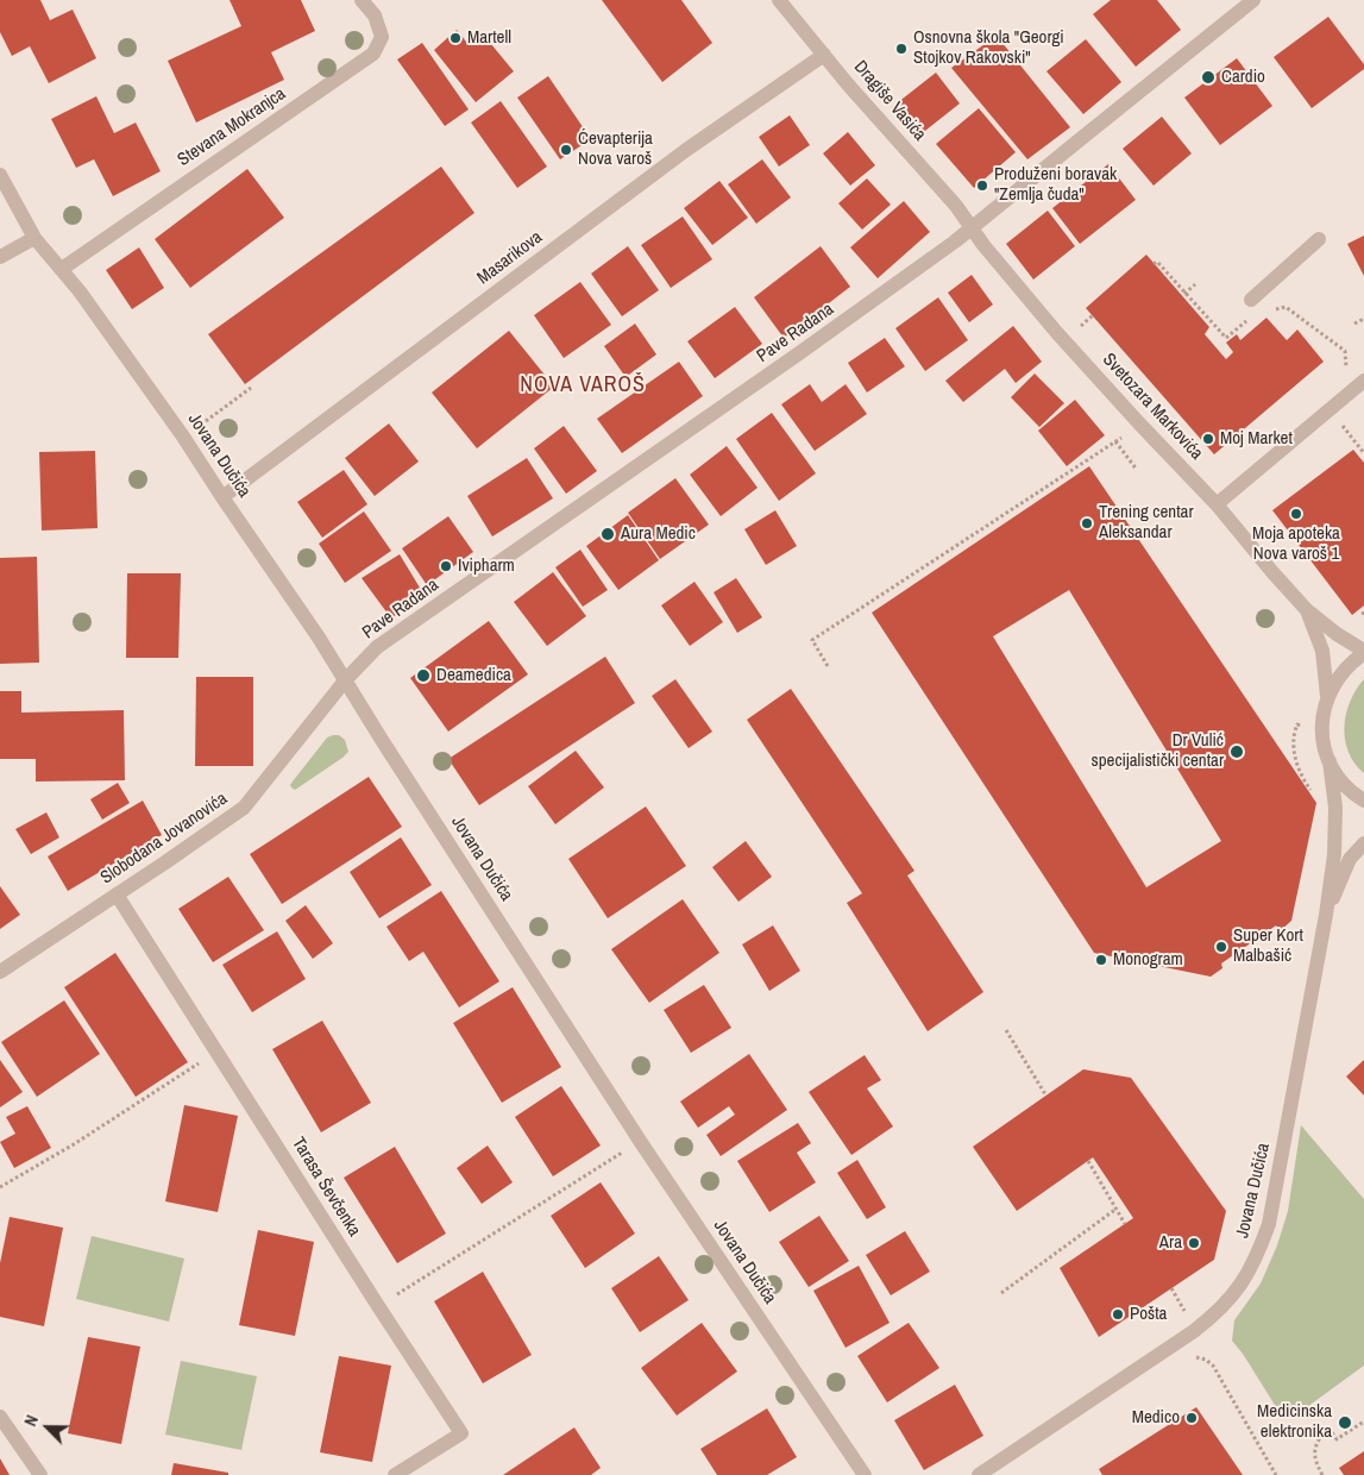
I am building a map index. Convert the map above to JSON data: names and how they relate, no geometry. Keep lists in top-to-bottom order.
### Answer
{
  "streets": {
    "street": [
      "Dragiše Vasića",
      "Stevana Mokranjca",
      "Masarikova",
      "Pave Radana",
      "Svetozara Markovića",
      "Jovana Dučića",
      "Slobodana Jovanovića",
      "Tarasa Ševčenka"
    ]
  },
  "crossings": [
    ["Dragiše Vasića", "Masarikova"],
    ["Dragiše Vasića", "Pave Radana"],
    ["Dragiše Vasića", "Svetozara Markovića"],
    ["Stevana Mokranjca", "Jovana Dučića"],
    ["Masarikova", "Jovana Dučića"],
    ["Pave Radana", "Svetozara Markovića"],
    ["Pave Radana", "Jovana Dučića"],
    ["Pave Radana", "Slobodana Jovanovića"],
    ["Svetozara Markovića", "Jovana Dučića"],
    ["Jovana Dučića", "Slobodana Jovanovića"],
    ["Slobodana Jovanovića", "Tarasa Ševčenka"]
  ],
  "districts": ["NOVA VAROŠ"],
  "places": [
    "Martell",
    "Osnovna škola \"Georgi Stojkov Rakovski\"",
    "Cardio",
    "Ćevapterija Nova varoš",
    "Produženi boravak \"Zemlja čuda\"",
    "Moj Market",
    "Moja apoteka Nova varoš 1",
    "Trening centar Aleksandar",
    "Aura Medic",
    "Ivipharm",
    "Deamedica",
    "Dr Vulić specijalistički centar",
    "Super Kort Malbašić",
    "Monogram",
    "Ara",
    "Pošta",
    "Medico",
    "Medicinska elektronika"
  ],
  "north": "top left"
}
